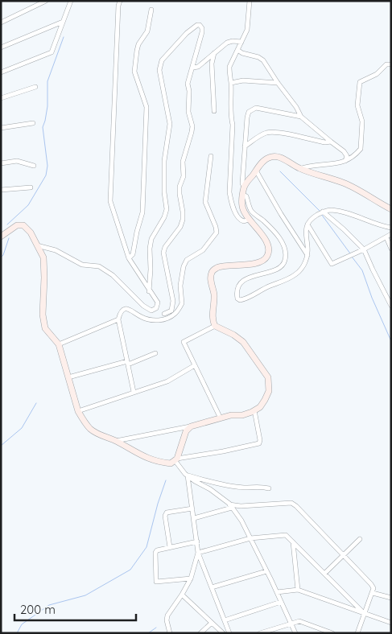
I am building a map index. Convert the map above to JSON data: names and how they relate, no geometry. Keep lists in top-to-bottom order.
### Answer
{
  "scale_bar": "200 m"
}
